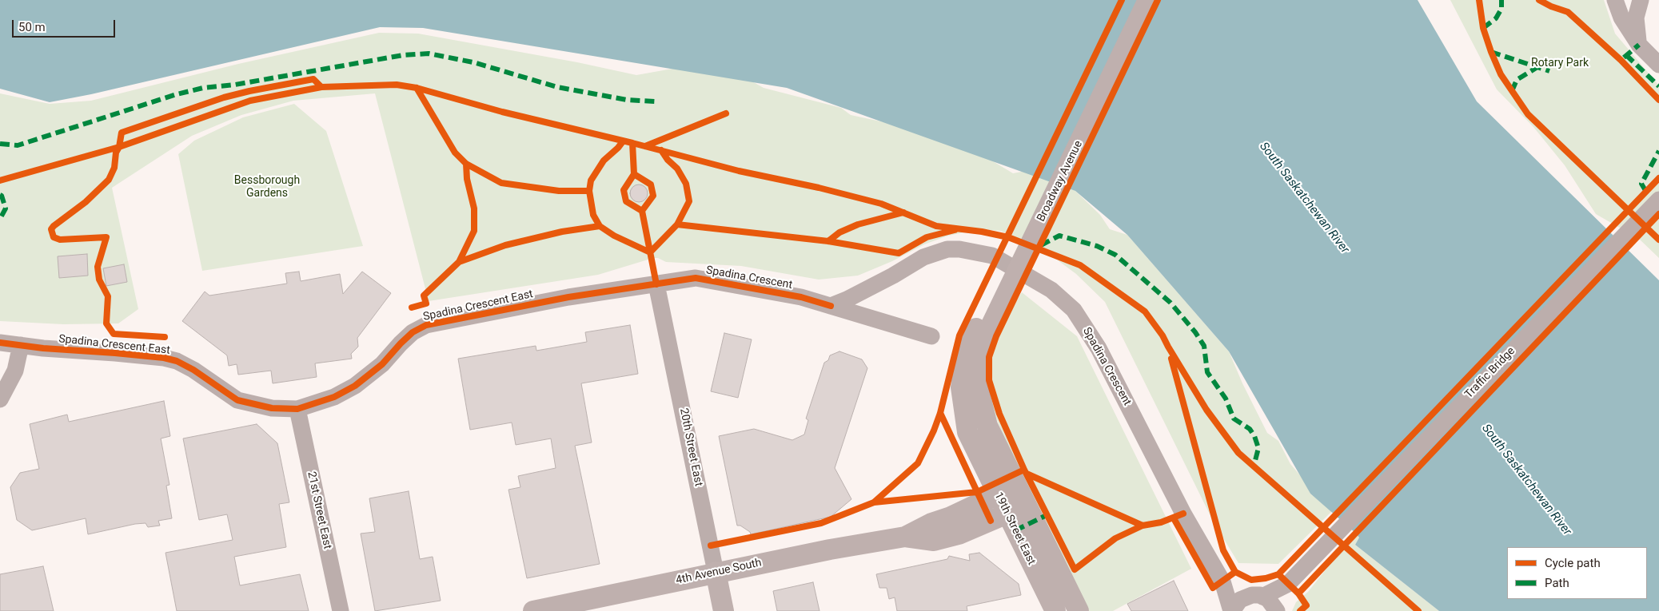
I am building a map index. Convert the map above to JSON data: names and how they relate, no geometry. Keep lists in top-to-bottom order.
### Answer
{
  "streets": {
    "main road": [
      "Broadway Avenue",
      "20th Street East",
      "19th Street East",
      "4th Avenue South"
    ],
    "street": [
      "Spadina Crescent",
      "Spadina Crescent East",
      "Traffic Bridge",
      "21st Street East"
    ]
  },
  "crossings": [
    ["Broadway Avenue", "19th Street East"],
    ["Spadina Crescent", "Spadina Crescent East"],
    ["Spadina Crescent", "20th Street East"],
    ["Spadina Crescent East", "21st Street East"],
    ["20th Street East", "4th Avenue South"],
    ["19th Street East", "4th Avenue South"]
  ],
  "water": ["South Saskatchewan River"],
  "parks": ["Rotary Park", "Bessborough Gardens"],
  "legend": ["Cycle path", "Path"],
  "scale_bar": "50 m"
}
